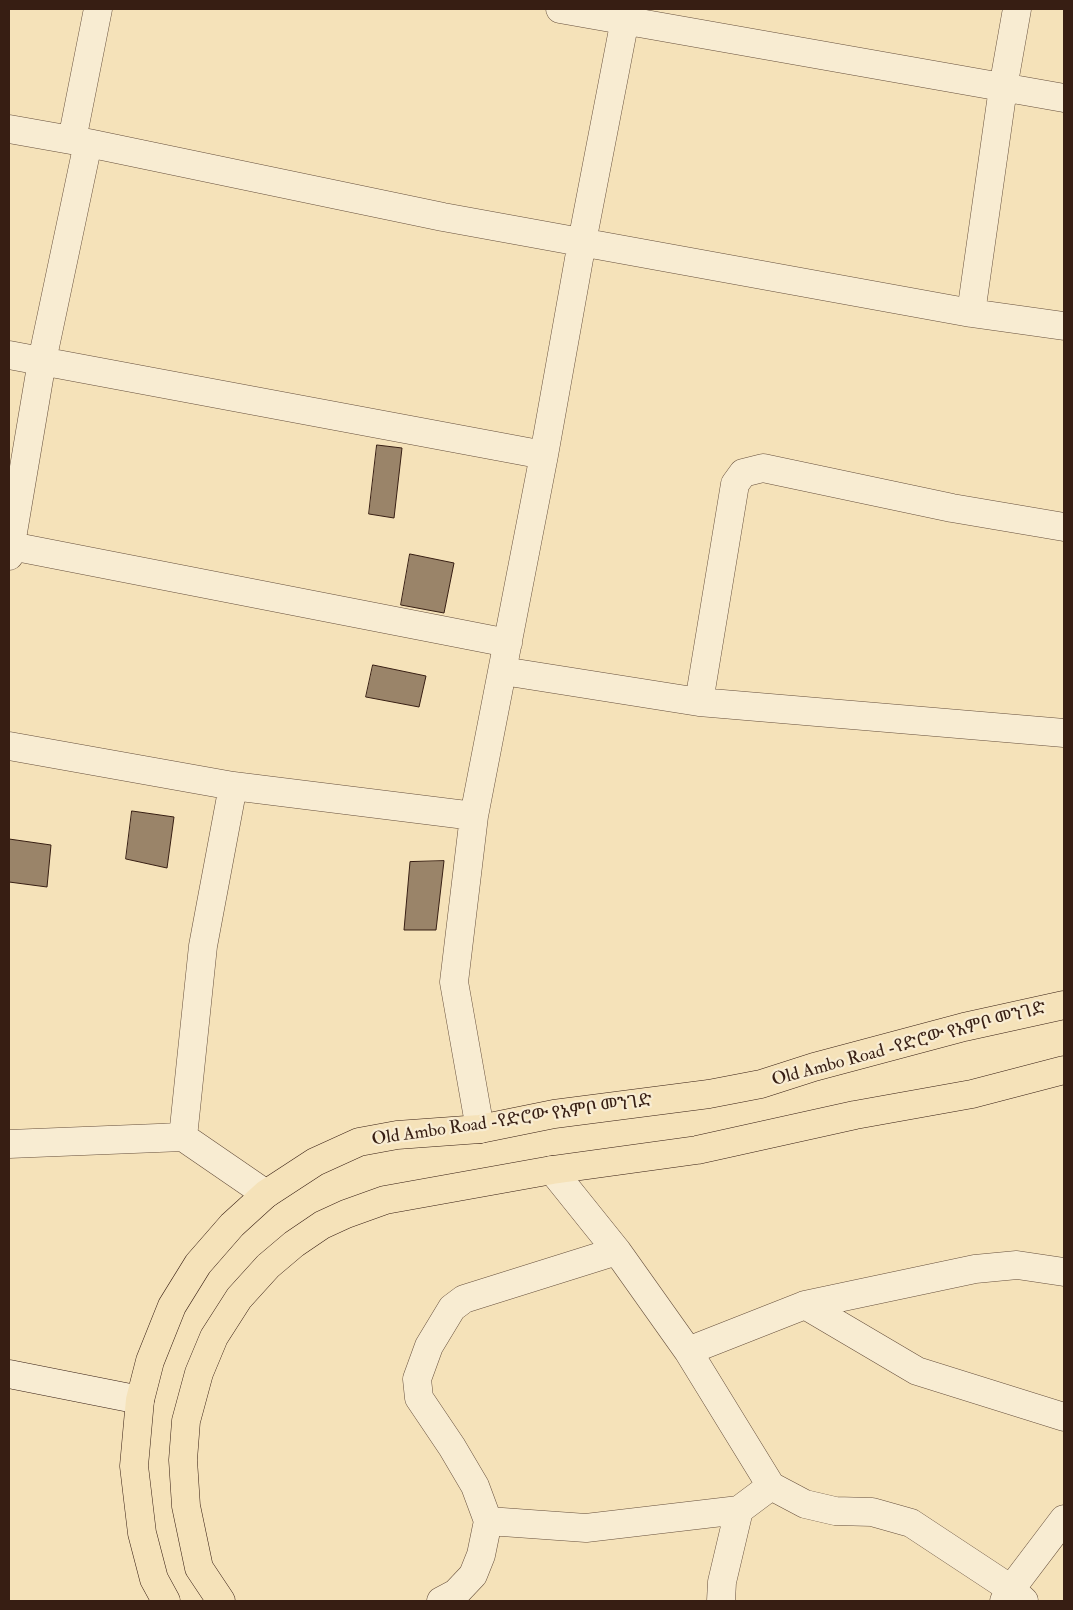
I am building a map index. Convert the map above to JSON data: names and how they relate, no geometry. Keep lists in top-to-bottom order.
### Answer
{
  "streets": {
    "main road": ["Old Ambo Road -የድሮው የአምቦ መንገድ"]
  }
}
